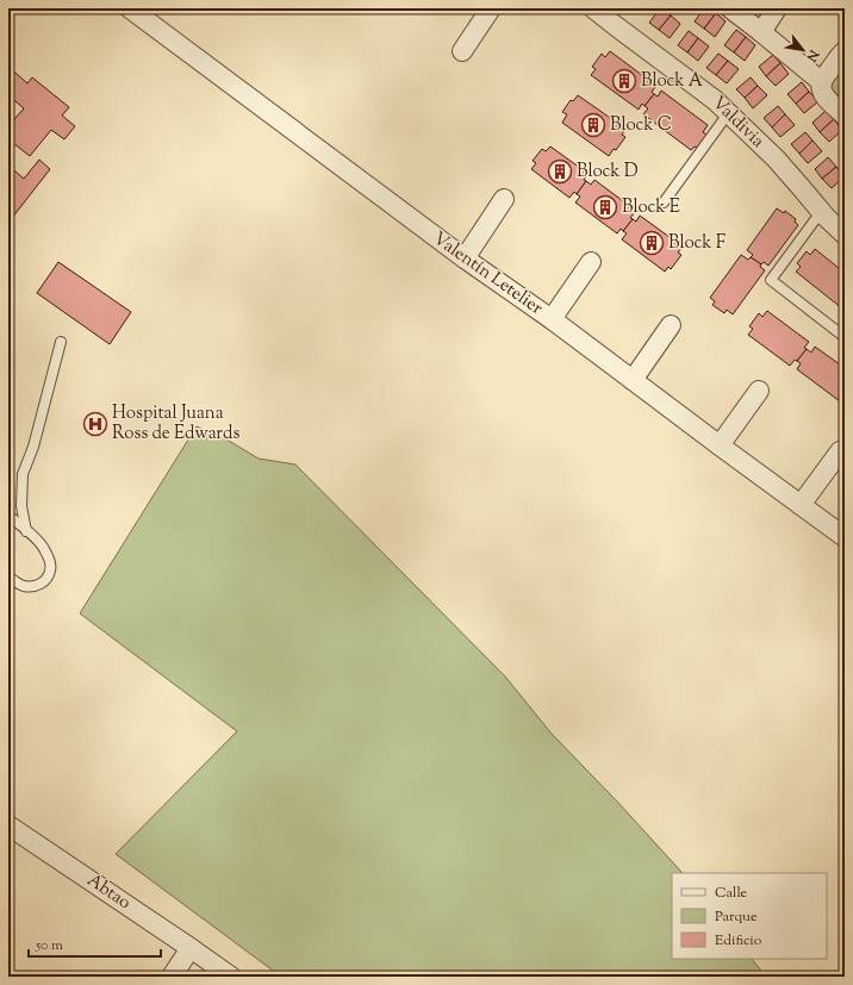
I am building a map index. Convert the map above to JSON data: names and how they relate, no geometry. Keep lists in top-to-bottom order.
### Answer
{
  "streets": {
    "street": ["Valdivia", "Valentín Letelier", "Abtao"]
  },
  "places": {
    "building": [
      "Block A",
      "Block C",
      "Block D",
      "Block E",
      "Block F"
    ],
    "hospital": ["Hospital Juana Ross de Edwards"]
  },
  "legend": ["Calle", "Parque", "Edificio"],
  "scale_bar": "50 m",
  "north": "bottom right"
}
